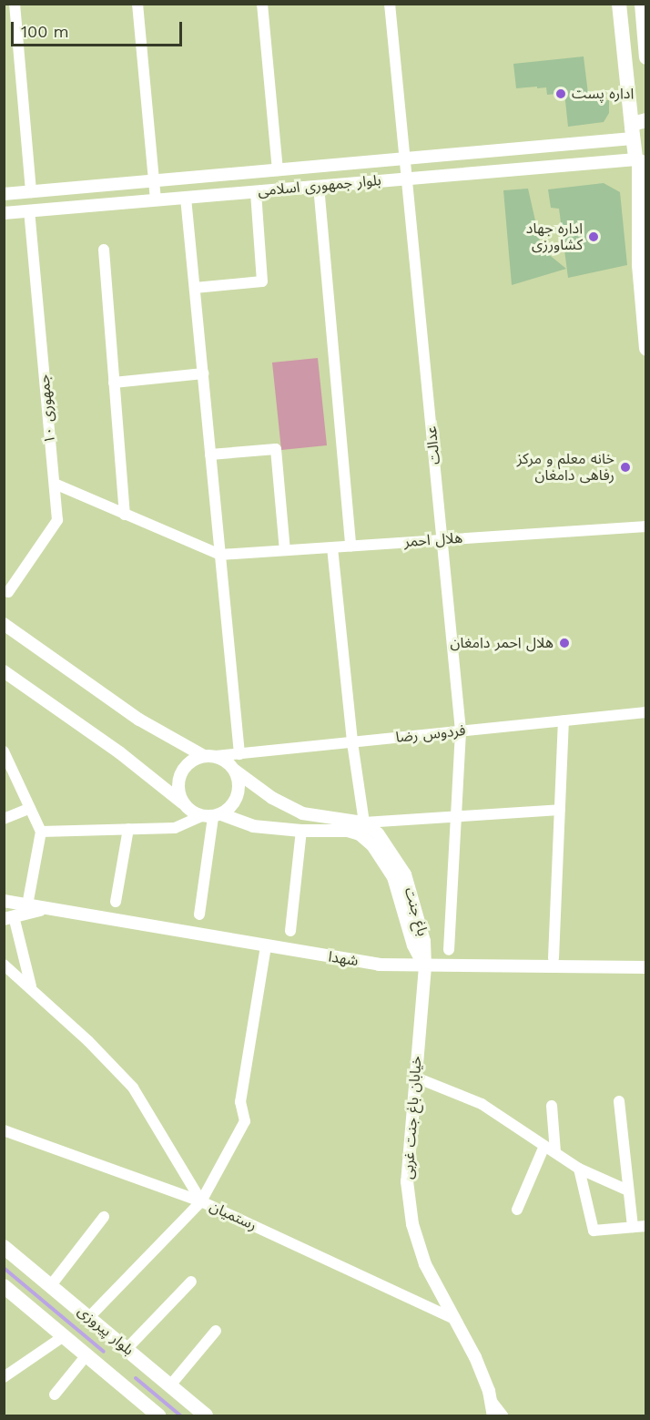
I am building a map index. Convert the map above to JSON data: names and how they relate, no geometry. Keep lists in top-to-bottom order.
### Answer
{
  "streets": {
    "main road": ["بلوار پیروزی"],
    "street": [
      "بلوار جمهوری اسلامی",
      "جمهوری ۱۰",
      "عدالت",
      "هلال احمر",
      "فردوس رضا",
      "باغ جنت",
      "شهدا",
      "خیابان باغ جنت غربی",
      "رستمیان"
    ]
  },
  "crossings": [
    ["بلوار جمهوری اسلامی", "جمهوری ۱۰"],
    ["بلوار جمهوری اسلامی", "عدالت"],
    ["عدالت", "هلال احمر"],
    ["عدالت", "فردوس رضا"],
    ["فردوس رضا", "باغ جنت"],
    ["باغ جنت", "شهدا"],
    ["باغ جنت", "خیابان باغ جنت غربی"],
    ["شهدا", "خیابان باغ جنت غربی"],
    ["خیابان باغ جنت غربی", "رستمیان"]
  ],
  "places": [
    "اداره پست",
    "اداره جهاد کشاورزی",
    "خانه معلم و مرکز رفاهی دامغان",
    "هلال احمر دامغان"
  ],
  "scale_bar": "100 m"
}
